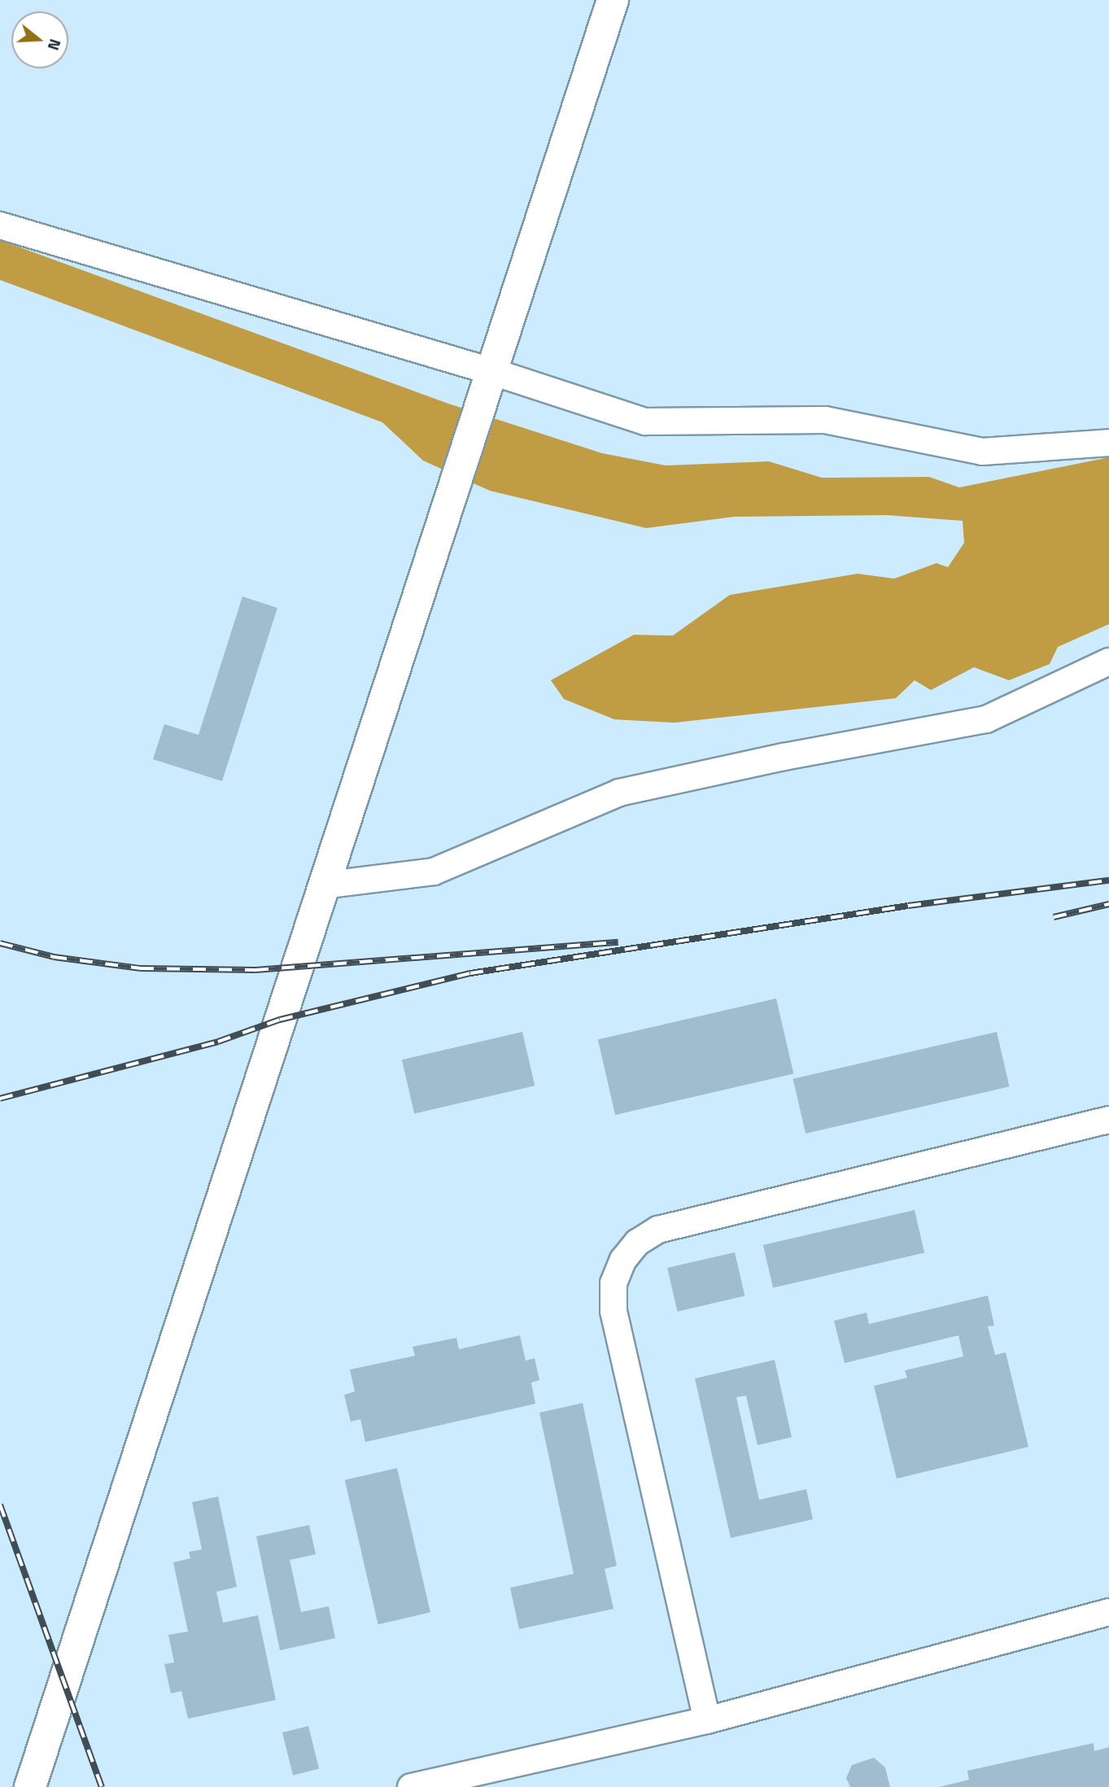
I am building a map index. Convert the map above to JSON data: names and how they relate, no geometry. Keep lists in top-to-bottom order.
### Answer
{
  "north": "right"
}
